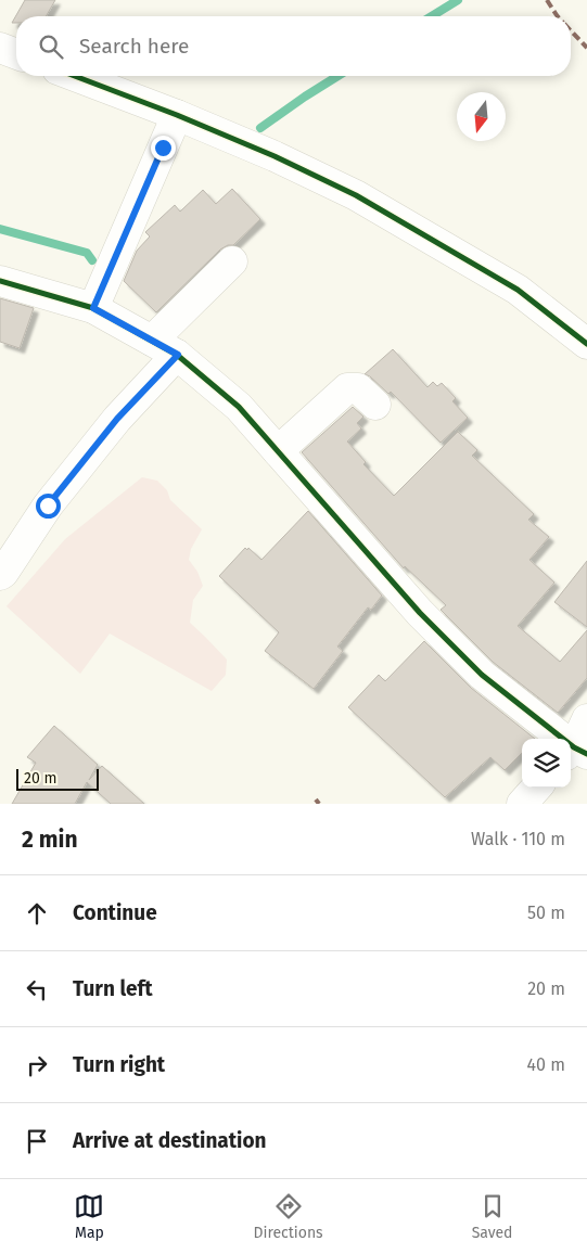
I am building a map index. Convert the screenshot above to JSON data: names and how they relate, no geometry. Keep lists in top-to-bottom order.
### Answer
{
  "scale_bar": "20 m",
  "north": "bottom",
  "page": {
    "search": "Search here",
    "scale": "20 m",
    "heading": ["2 min", "Walk · 110 m"],
    "list": [
      ["Continue", "50 m"],
      ["Turn left", "20 m"],
      ["Turn right", "40 m"],
      "Arrive at destination"
    ],
    "nav": ["Map", "Directions", "Saved"]
  }
}
